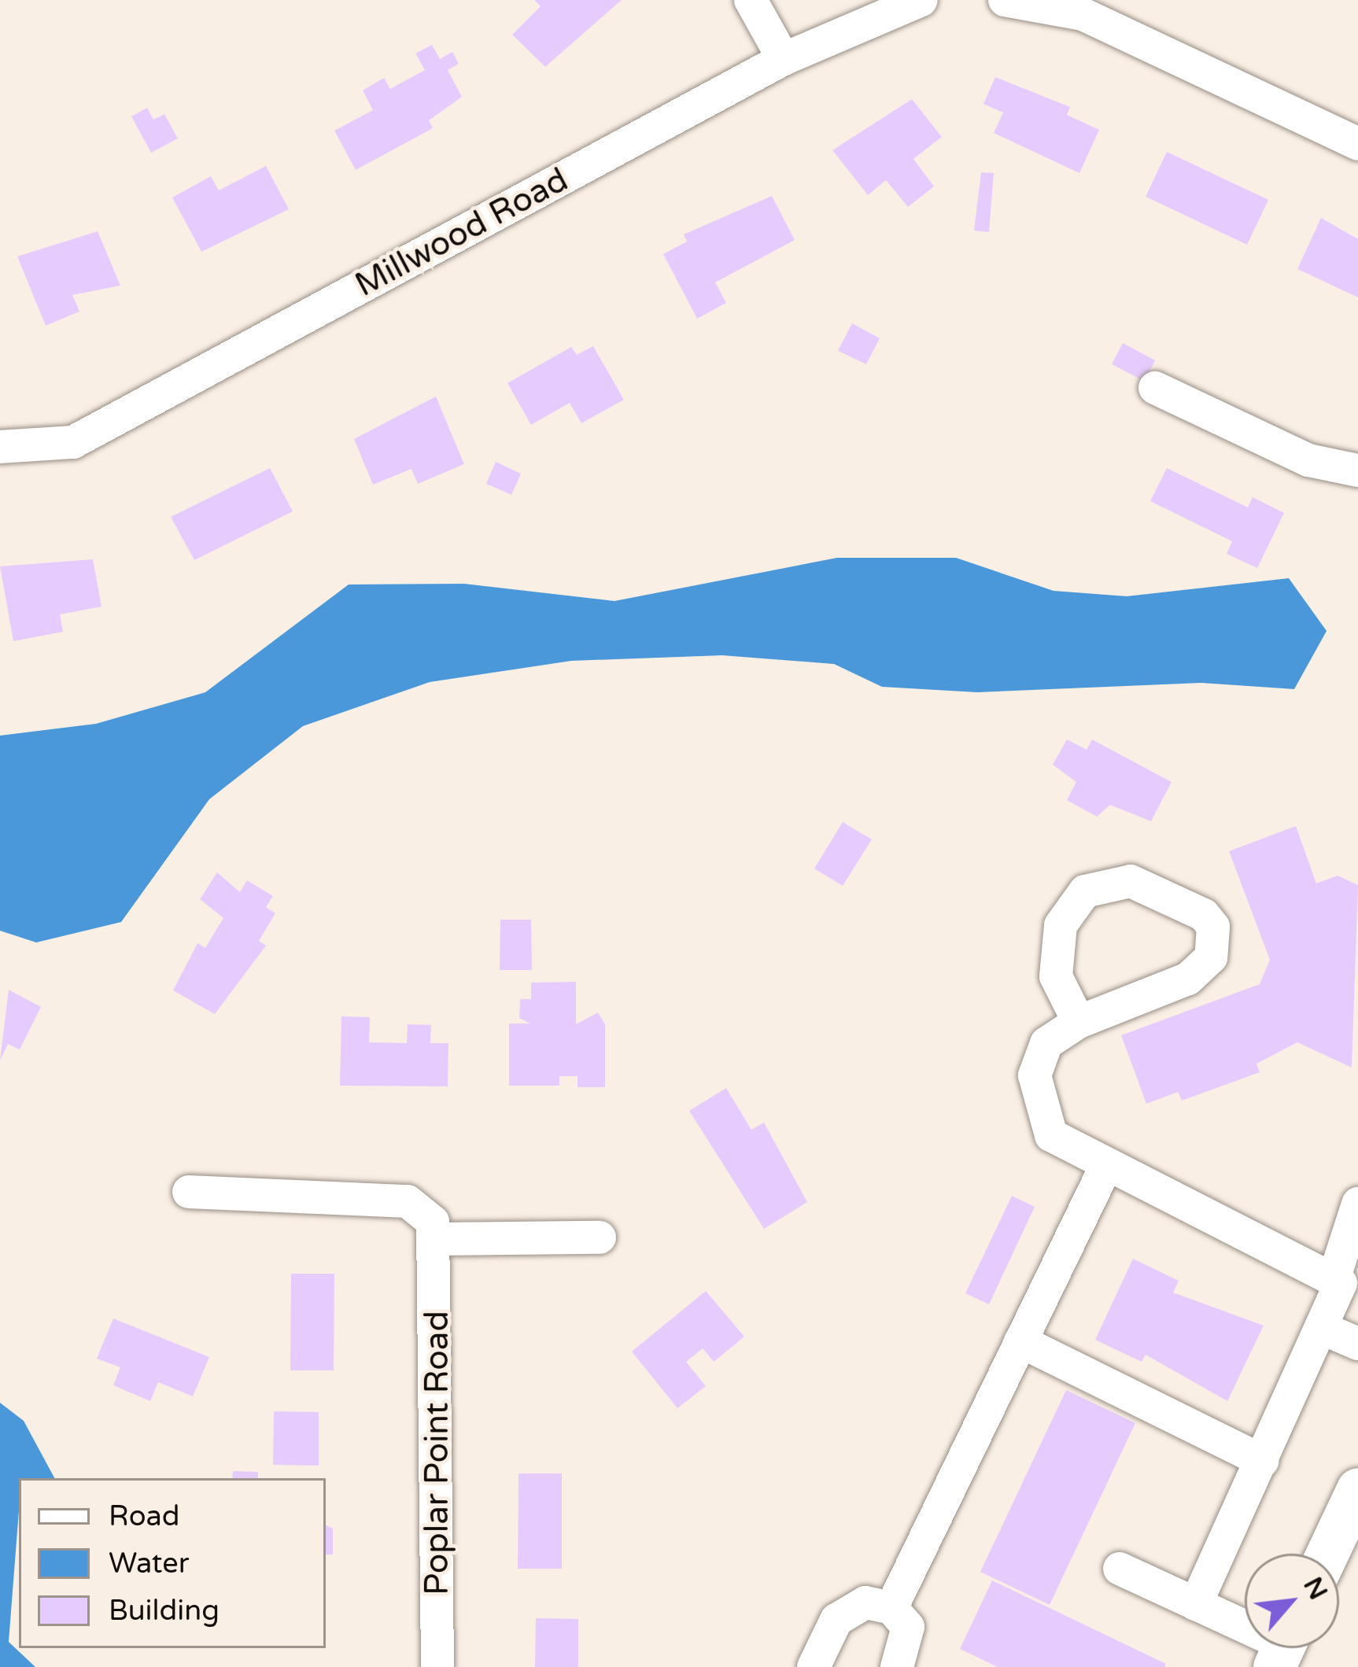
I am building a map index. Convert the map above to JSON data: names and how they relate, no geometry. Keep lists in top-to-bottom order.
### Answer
{
  "streets": {
    "street": ["Millwood Road", "Poplar Point Road"]
  },
  "legend": ["Road", "Water", "Building"],
  "north": "top right"
}
